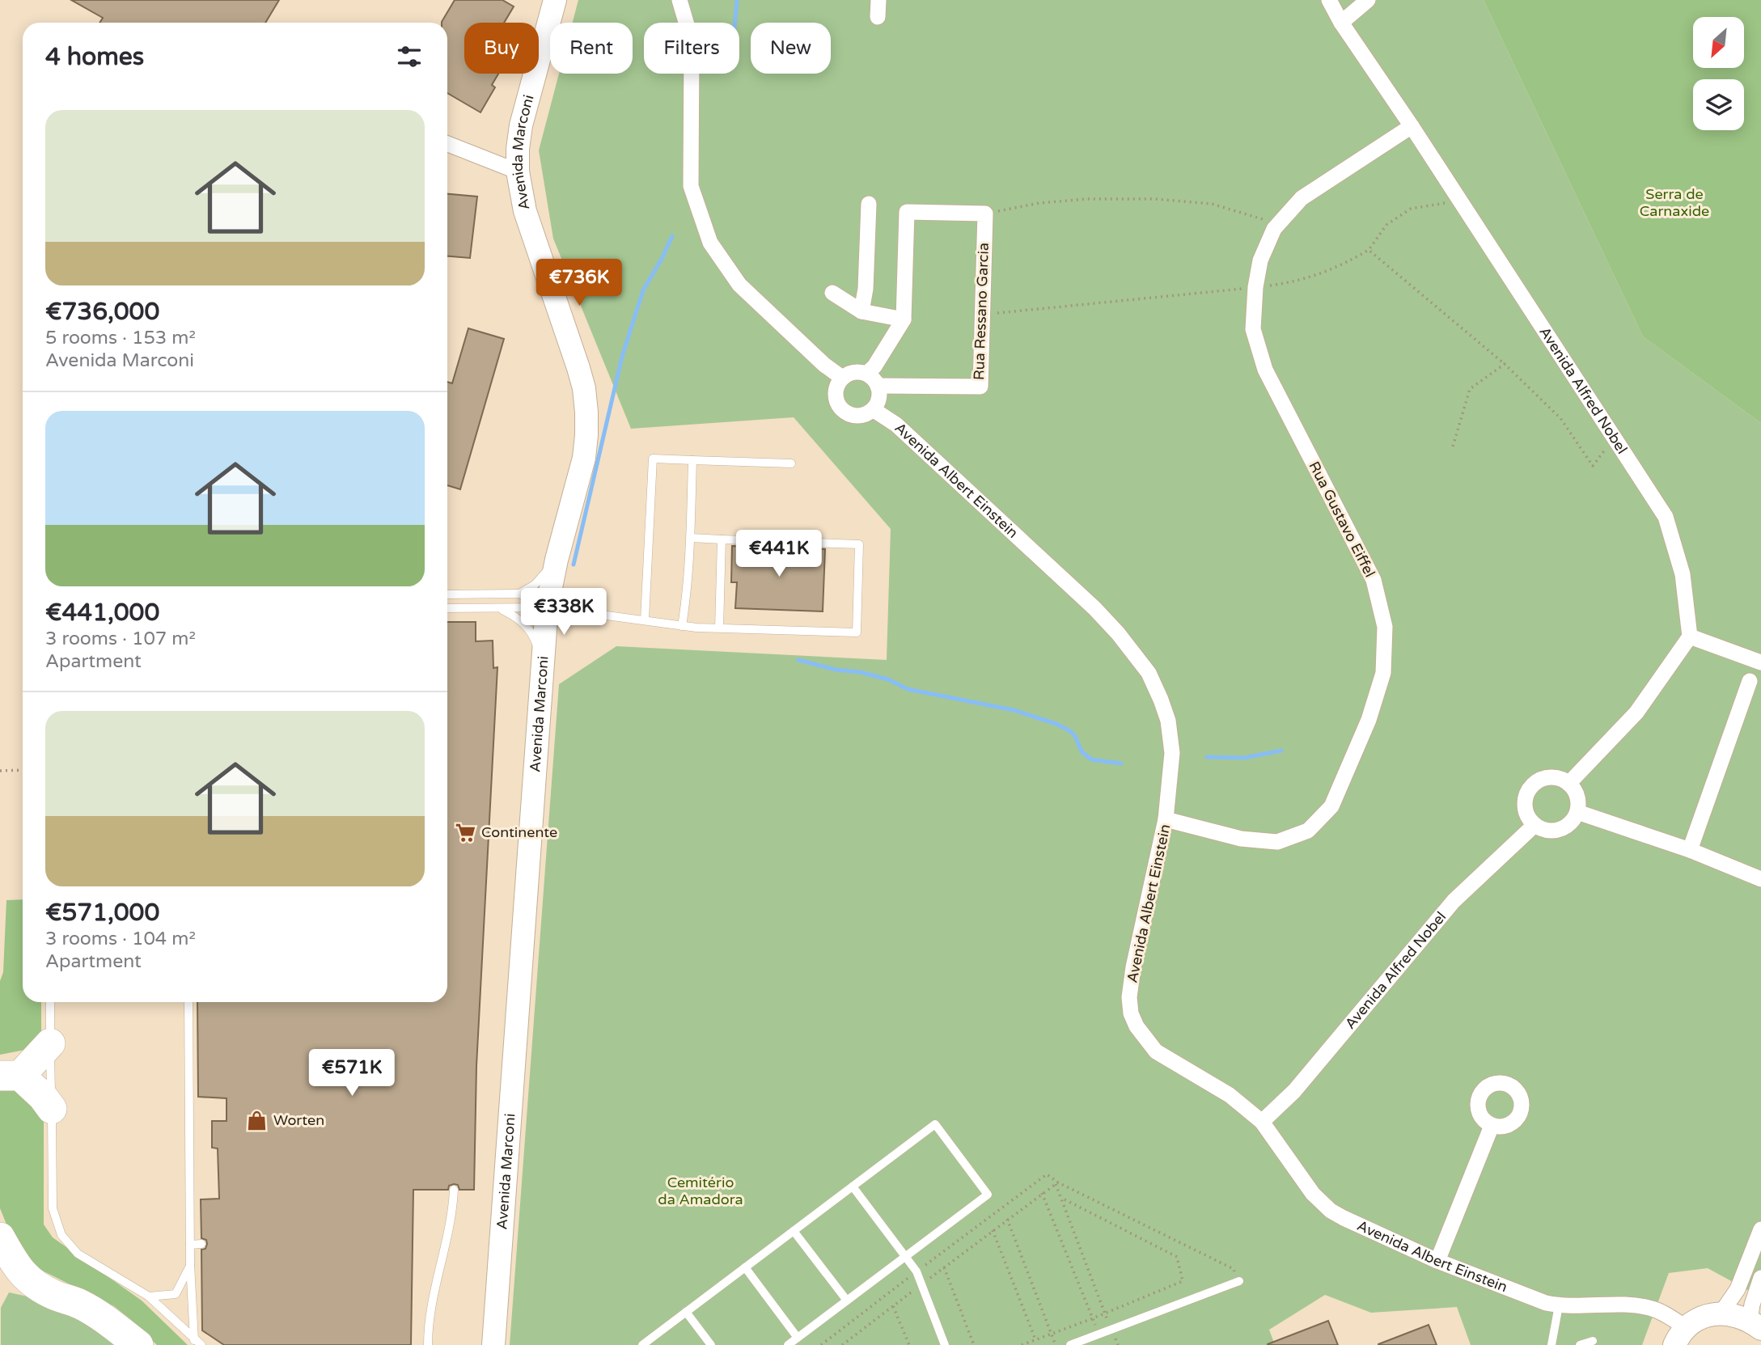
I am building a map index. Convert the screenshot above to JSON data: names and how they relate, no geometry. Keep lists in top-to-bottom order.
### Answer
{
  "streets": {
    "street": [
      "Avenida Marconi",
      "Rua Ressano Garcia",
      "Avenida Alfred Nobel",
      "Avenida Albert Einstein",
      "Rua Gustavo Eiffel"
    ]
  },
  "crossings": [
    ["Rua Ressano Garcia", "Avenida Albert Einstein"],
    ["Avenida Alfred Nobel", "Avenida Albert Einstein"],
    ["Avenida Alfred Nobel", "Rua Gustavo Eiffel"],
    ["Avenida Albert Einstein", "Rua Gustavo Eiffel"]
  ],
  "parks": ["Serra de Carnaxide", "Cemitério da Amadora"],
  "places": {
    "supermarket": ["Continente"],
    "shop": ["Worten"]
  },
  "north": "bottom left",
  "page": {
    "chip": [
      "Buy",
      "Rent",
      "Filters",
      "New"
    ],
    "heading": "4 homes",
    "list": [
      {
        "name": "€736,000",
        "note": "5 rooms · 153 m² · Avenida Marconi"
      },
      {
        "name": "€441,000",
        "note": "3 rooms · 107 m² · Apartment"
      },
      {
        "name": "€571,000",
        "note": "3 rooms · 104 m² · Apartment"
      }
    ],
    "price": [
      "€736K",
      "€441K",
      "€338K",
      "€571K"
    ]
  }
}
